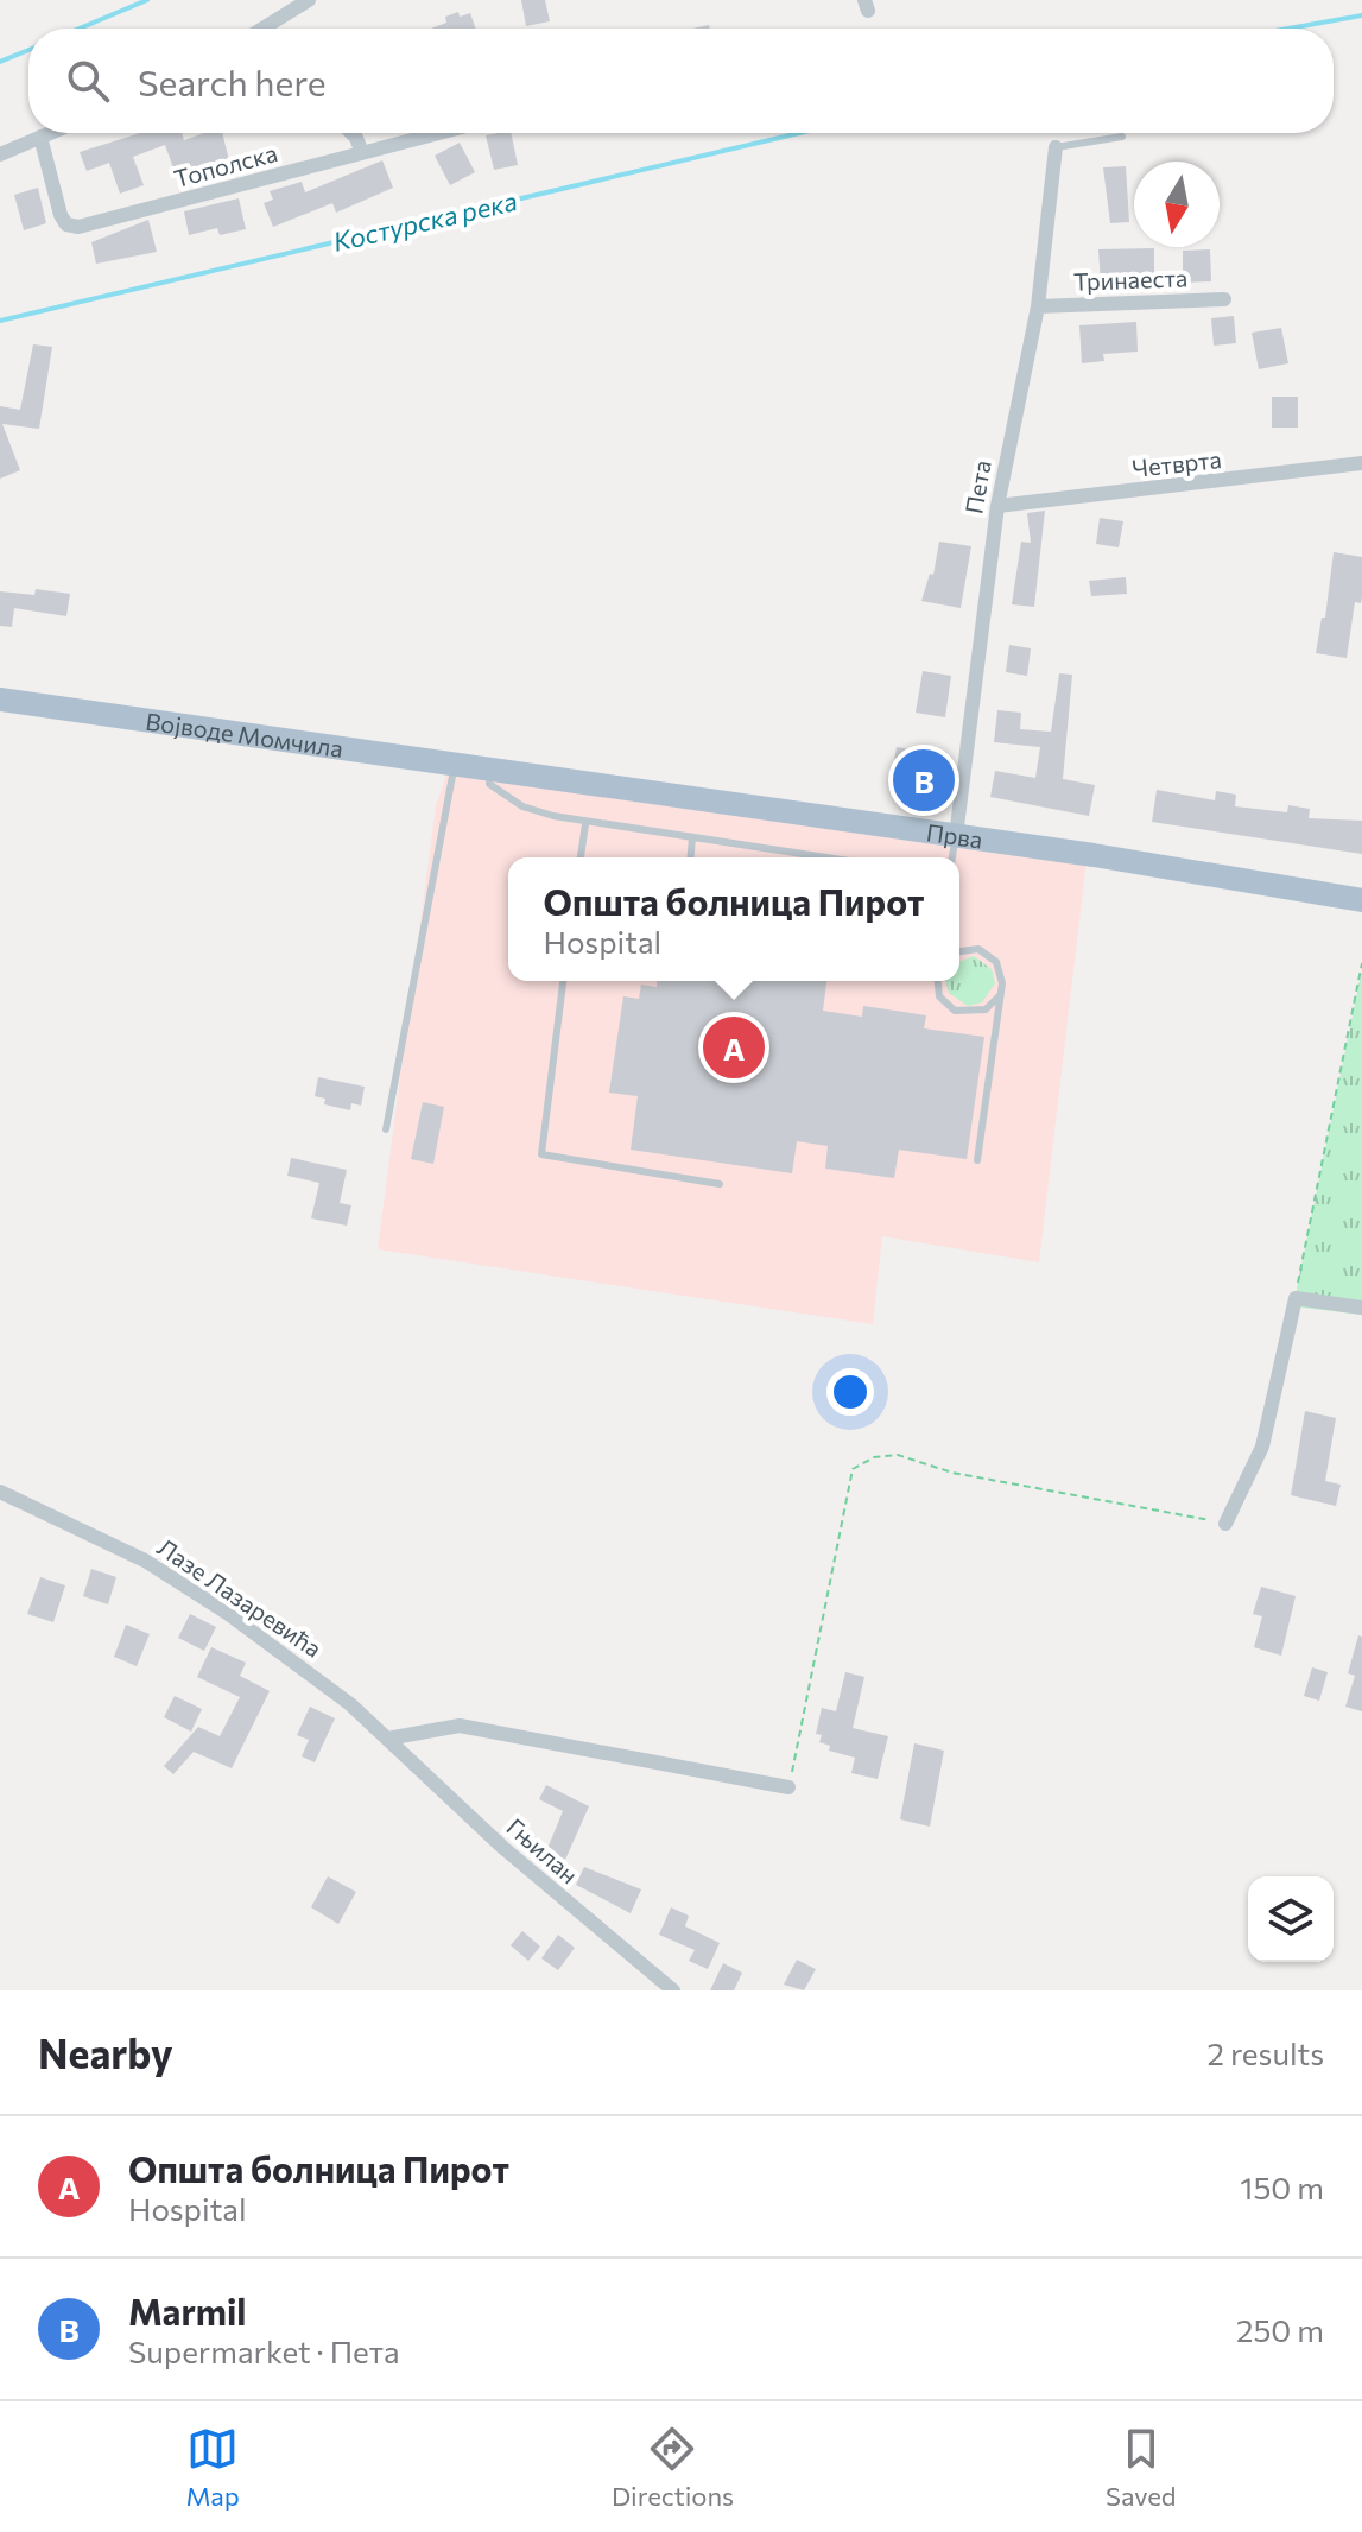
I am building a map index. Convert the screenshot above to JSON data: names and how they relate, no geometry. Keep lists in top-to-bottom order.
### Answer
{
  "streets": {
    "main road": ["Војводе Момчила", "Прва"],
    "street": [
      "Тополска",
      "Тринаеста",
      "Четврта",
      "Пета",
      "Лазе Лазаревића",
      "Гњилан"
    ]
  },
  "crossings": [
    ["Тринаеста", "Пета"],
    ["Четврта", "Пета"],
    ["Пета", "Прва"],
    ["Војводе Момчила", "Прва"],
    ["Лазе Лазаревића", "Гњилан"]
  ],
  "water": ["Костурска река"],
  "north": "bottom",
  "page": {
    "search": "Search here",
    "pins": ["B", "A"],
    "popup": ["Општа болница Пирот", "Hospital"],
    "heading": ["Nearby", "2 results"],
    "list": [
      {
        "mark": "A",
        "name": "Општа болница Пирот",
        "note": "Hospital",
        "value": "150 m"
      },
      {
        "mark": "B",
        "name": "Marmil",
        "note": "Supermarket · Пета",
        "value": "250 m"
      }
    ],
    "nav": ["Map", "Directions", "Saved"]
  }
}
